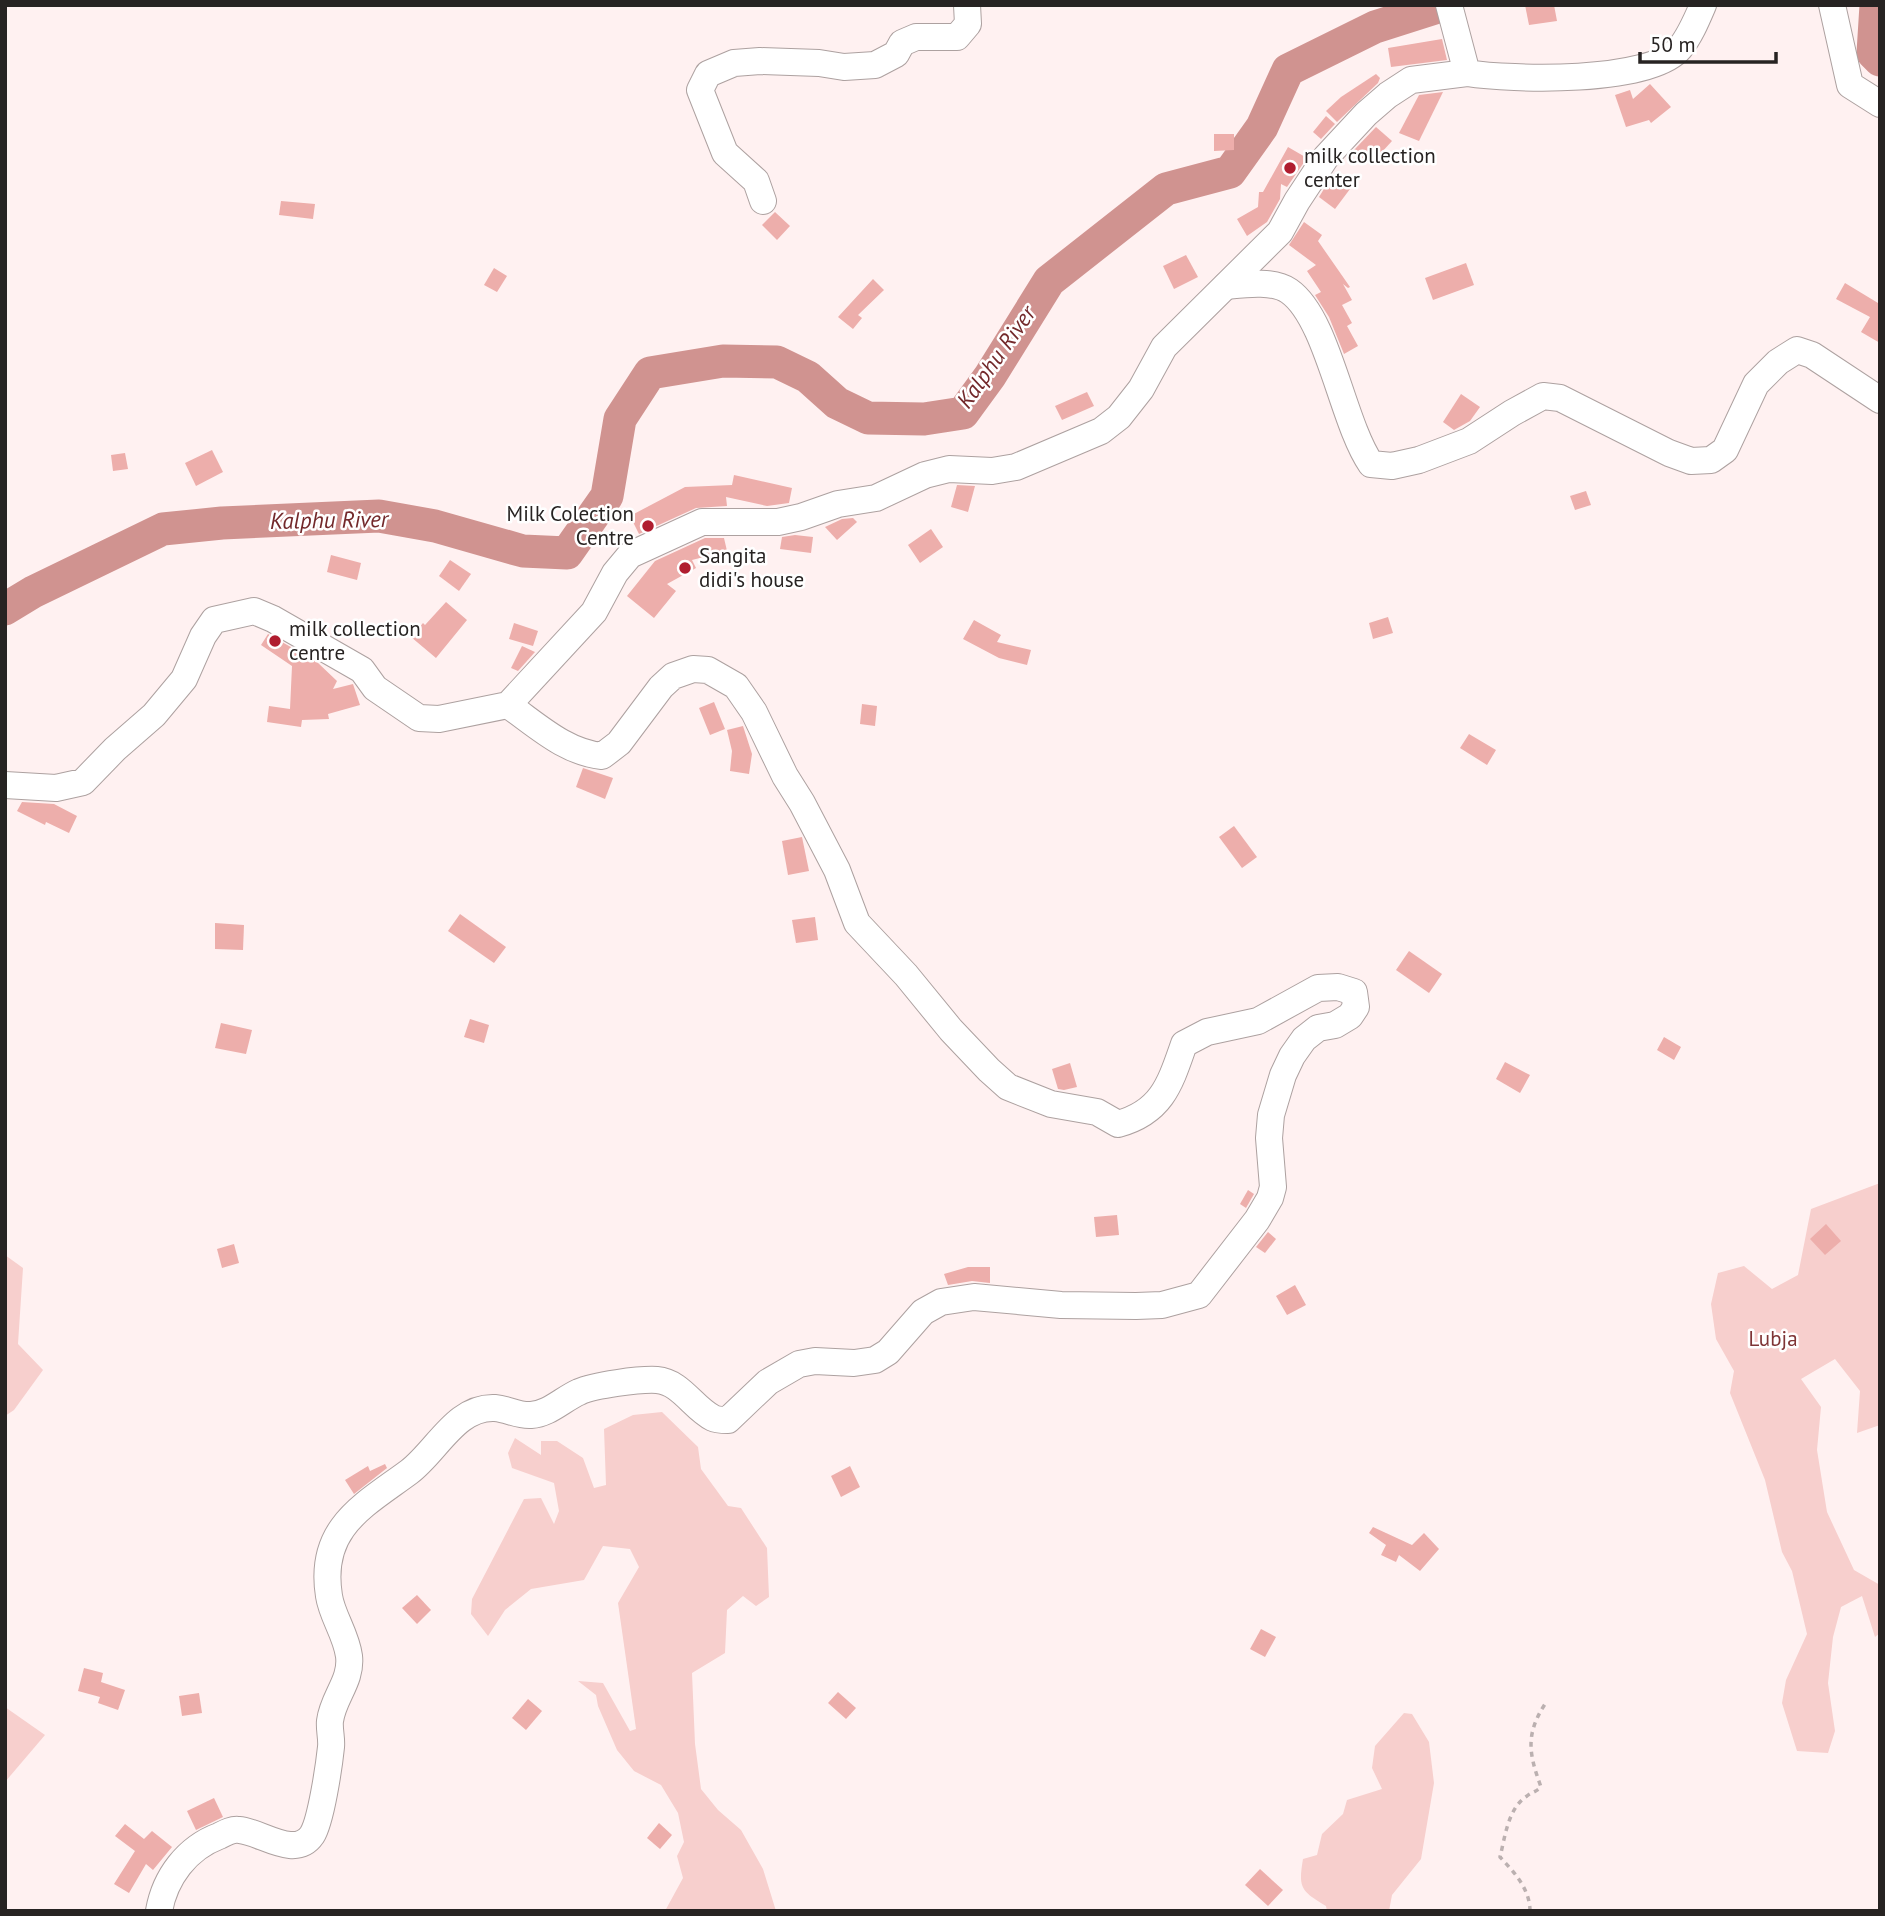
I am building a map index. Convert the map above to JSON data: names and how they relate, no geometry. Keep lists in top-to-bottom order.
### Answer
{
  "water": ["Kalphu River"],
  "parks": ["Lubja"],
  "places": [
    "milk collection center",
    "Milk Colection Centre",
    "Sangita didi's house",
    "milk collection centre"
  ],
  "scale_bar": "50 m"
}
